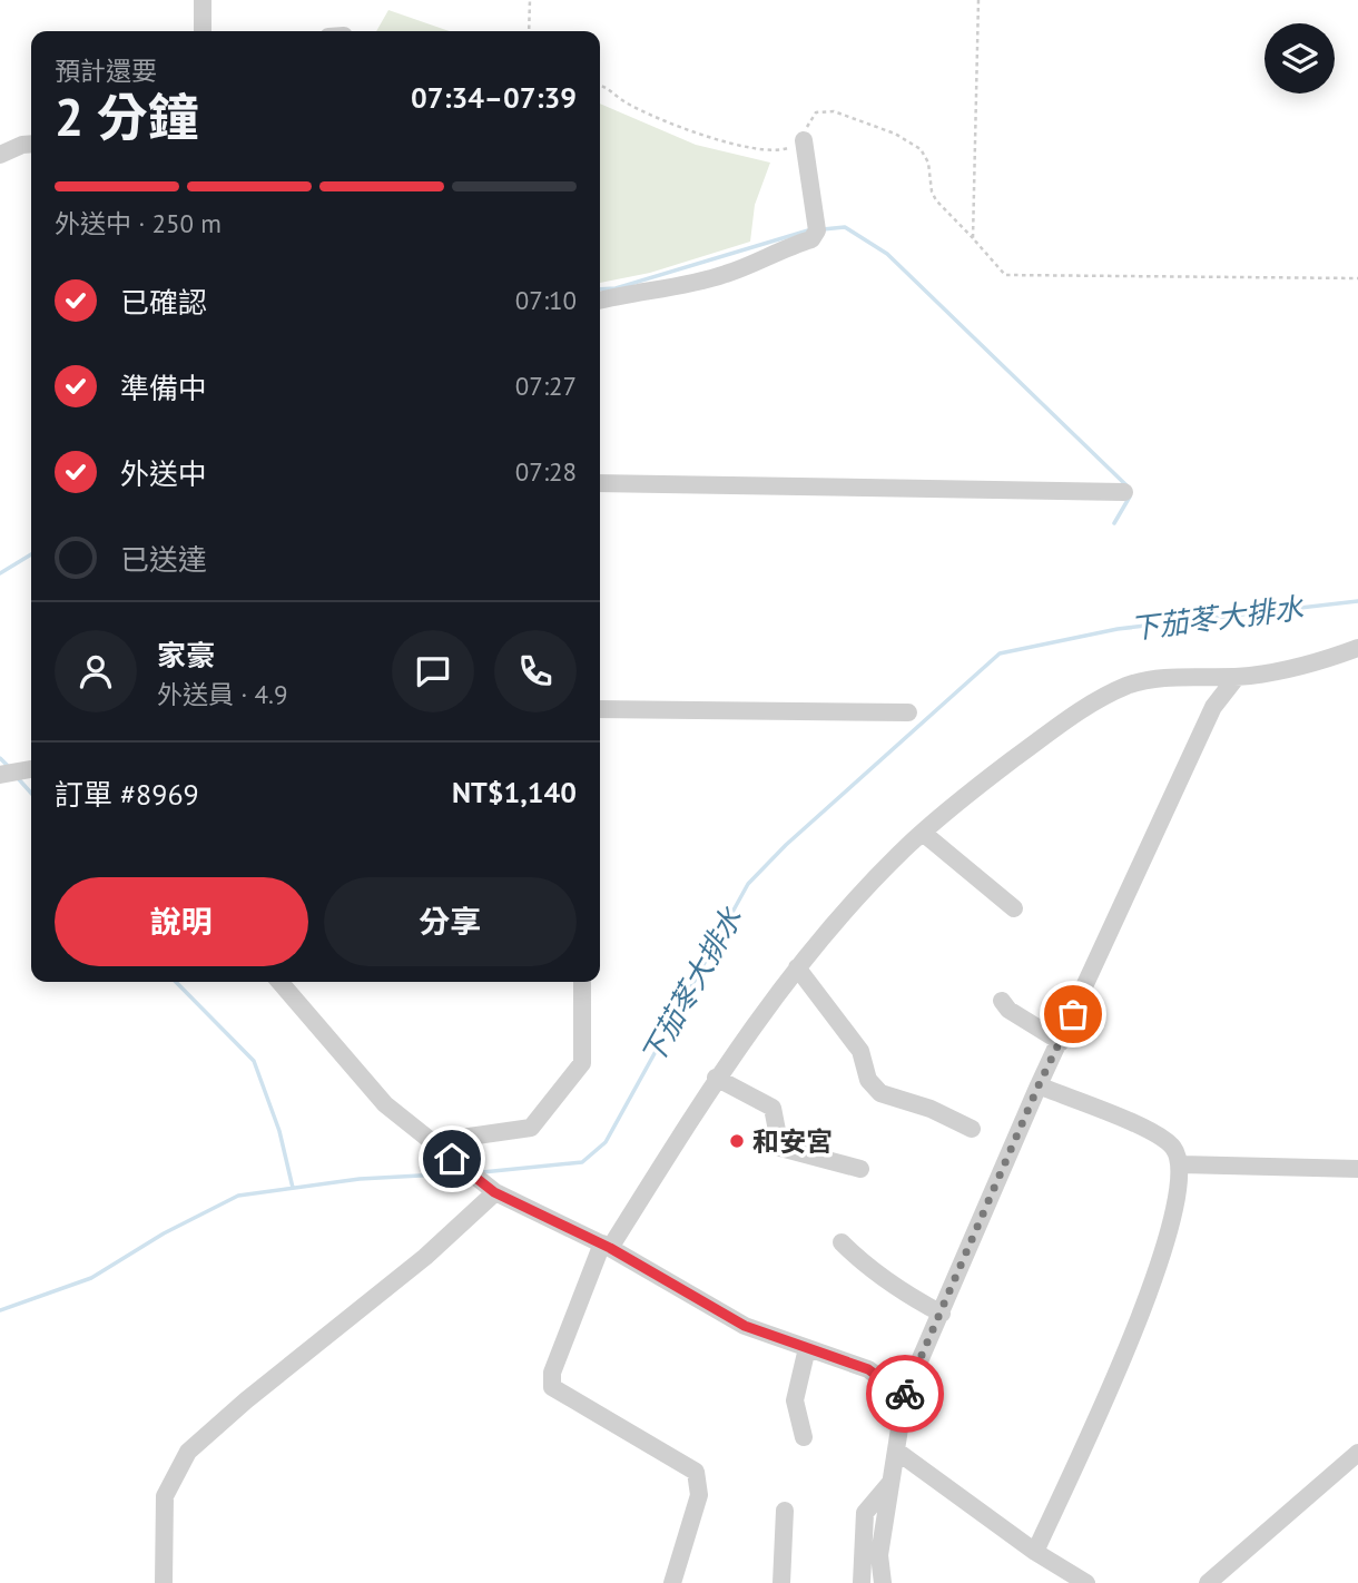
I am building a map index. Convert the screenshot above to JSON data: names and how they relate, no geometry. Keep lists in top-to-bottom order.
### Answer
{
  "water": ["下茄苳大排水"],
  "places": ["和安宮"],
  "page": {
    "heading": ["2 分鐘", "預計還要", "07:34–07:39"],
    "panel": [
      "家豪",
      "外送員 · 4.9",
      "訂單 #8969",
      "NT$1,140"
    ],
    "bar": "外送中 · 250 m",
    "list": [
      ["已確認", "07:10"],
      ["準備中", "07:27"],
      ["外送中", "07:28"],
      "已送達"
    ],
    "buttons": ["說明", "分享"]
  }
}
